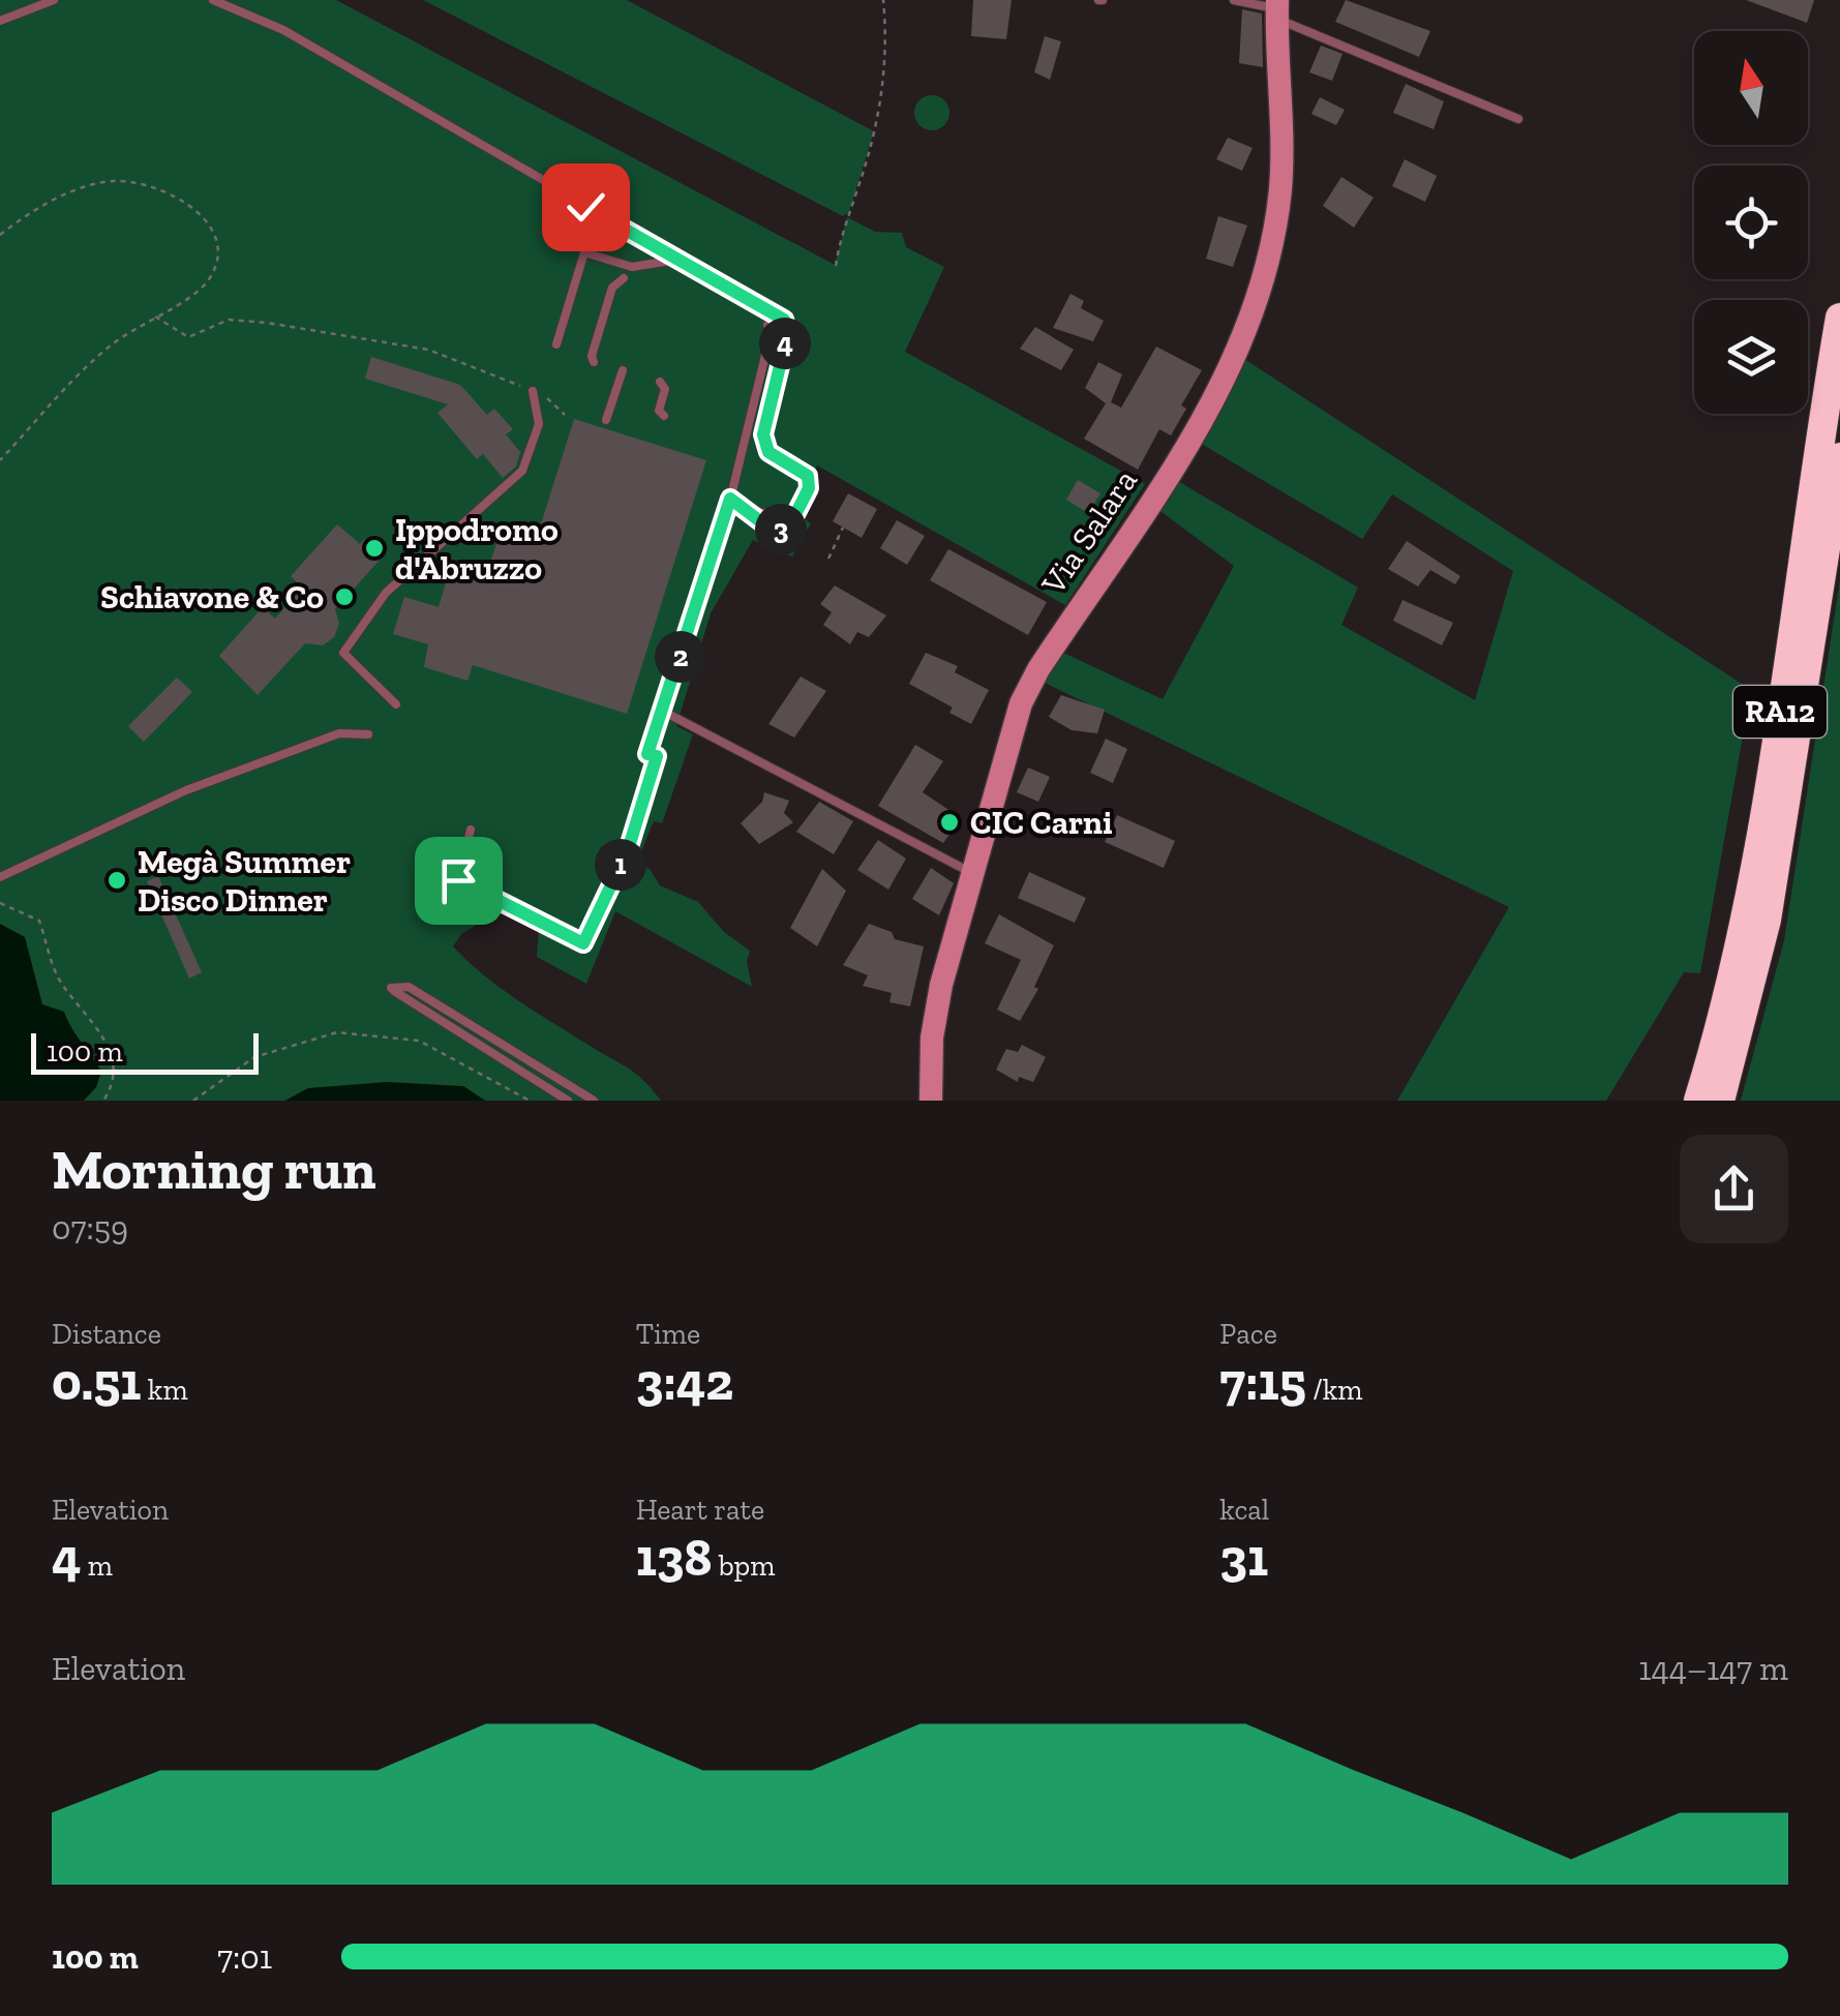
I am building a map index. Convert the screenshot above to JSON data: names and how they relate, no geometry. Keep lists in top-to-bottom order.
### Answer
{
  "streets": {
    "highway": ["RA12"],
    "street": ["Via Salara"]
  },
  "places": [
    "Ippodromo d'Abruzzo",
    "Schiavone & Co",
    "CIC Carni",
    "Megà Summer Disco Dinner"
  ],
  "scale_bar": "100 m",
  "north": "top",
  "page": {
    "pins": [
      "4",
      "3",
      "2",
      "1"
    ],
    "scale": "100 m",
    "heading": ["Morning run", "07:59"],
    "stats": [
      ["Distance", "0.51 km"],
      ["Time", "3:42"],
      ["Pace", "7:15 /km"],
      ["Elevation", "4 m"],
      ["Heart rate", "138 bpm"],
      ["kcal", "31"]
    ],
    "chart": ["Elevation", "144–147 m"],
    "list": [
      {
        "name": "100 m",
        "note": "7:01"
      }
    ]
  }
}
